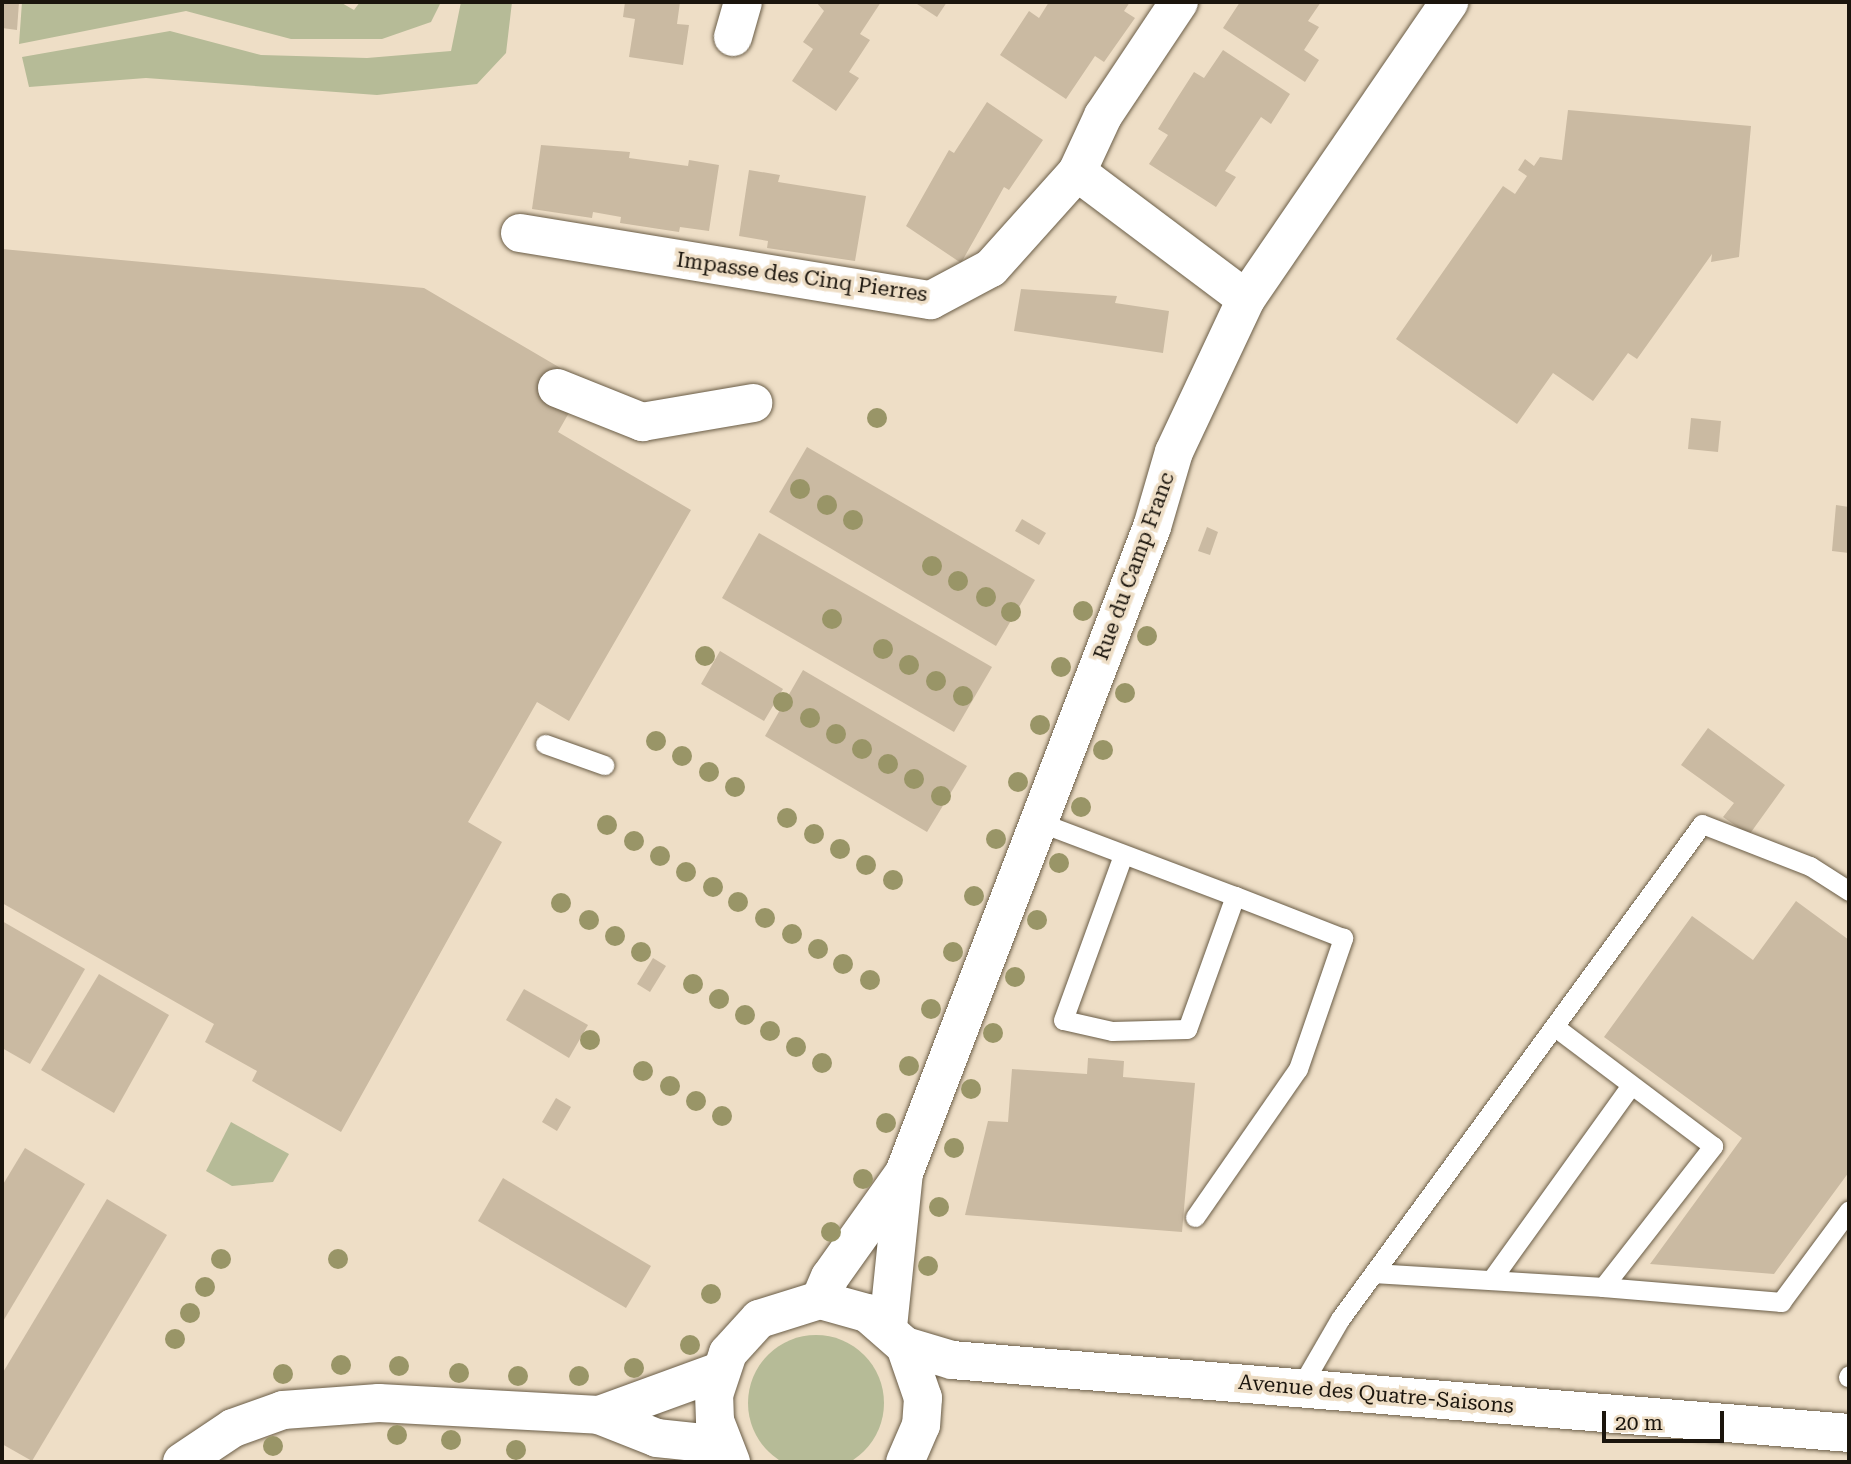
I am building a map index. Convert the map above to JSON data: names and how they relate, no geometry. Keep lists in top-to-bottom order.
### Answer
{
  "streets": {
    "street": ["Impasse des Cinq Pierres", "Rue du Camp Franc", "Avenue des Quatre-Saisons"]
  },
  "crossings": [
    ["Rue du Camp Franc", "Avenue des Quatre-Saisons"]
  ],
  "scale_bar": "20 m"
}
